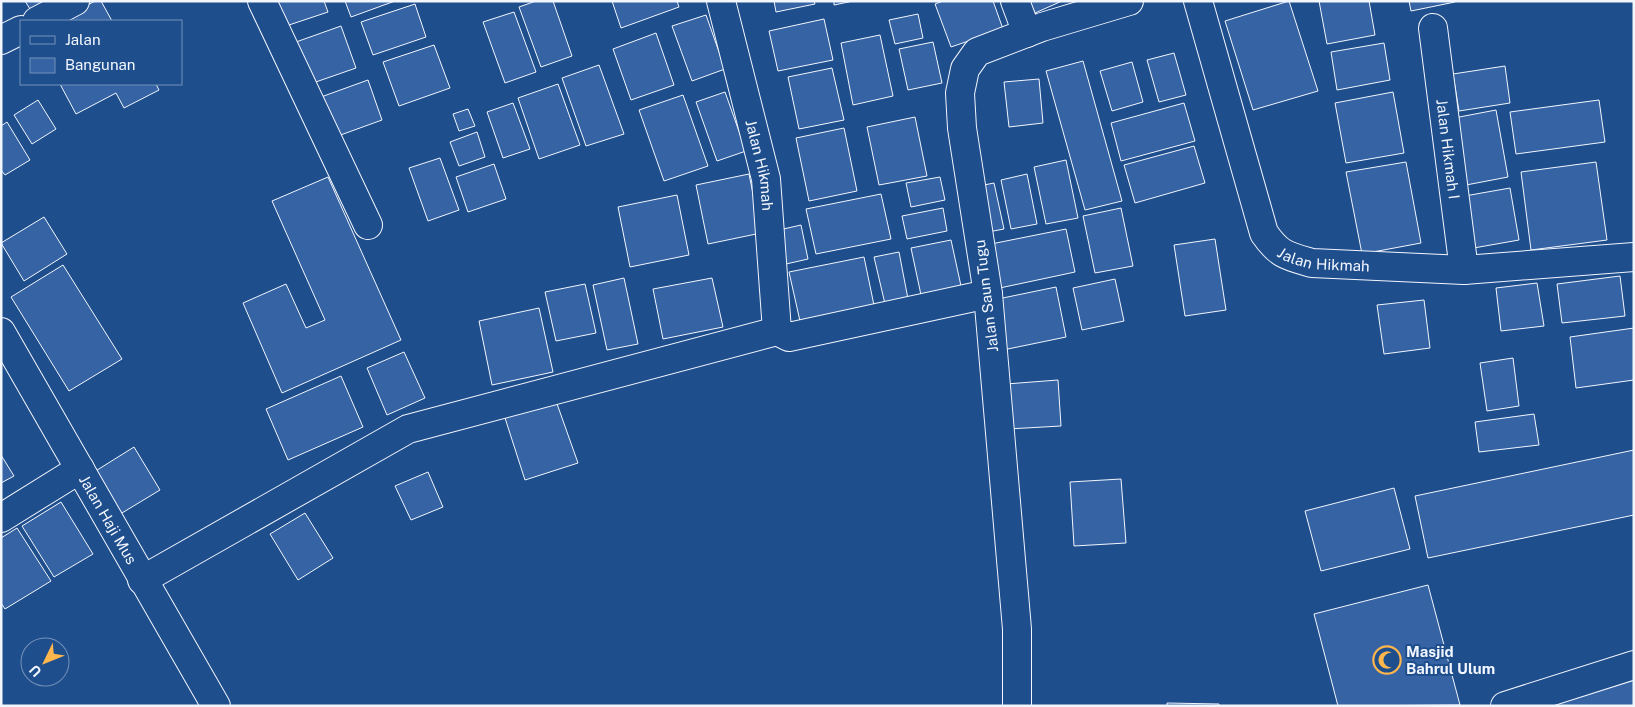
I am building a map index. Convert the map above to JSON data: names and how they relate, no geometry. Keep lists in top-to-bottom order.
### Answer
{
  "streets": {
    "street": [
      "Jalan Hikmah I",
      "Jalan Hikmah",
      "Jalan Saun Tugu",
      "Jalan Haji Mus"
    ]
  },
  "crossings": [
    ["Jalan Hikmah I", "Jalan Hikmah"]
  ],
  "places": {
    "mosque": ["Masjid Bahrul Ulum"]
  },
  "legend": ["Jalan", "Bangunan"],
  "north": "bottom left"
}
